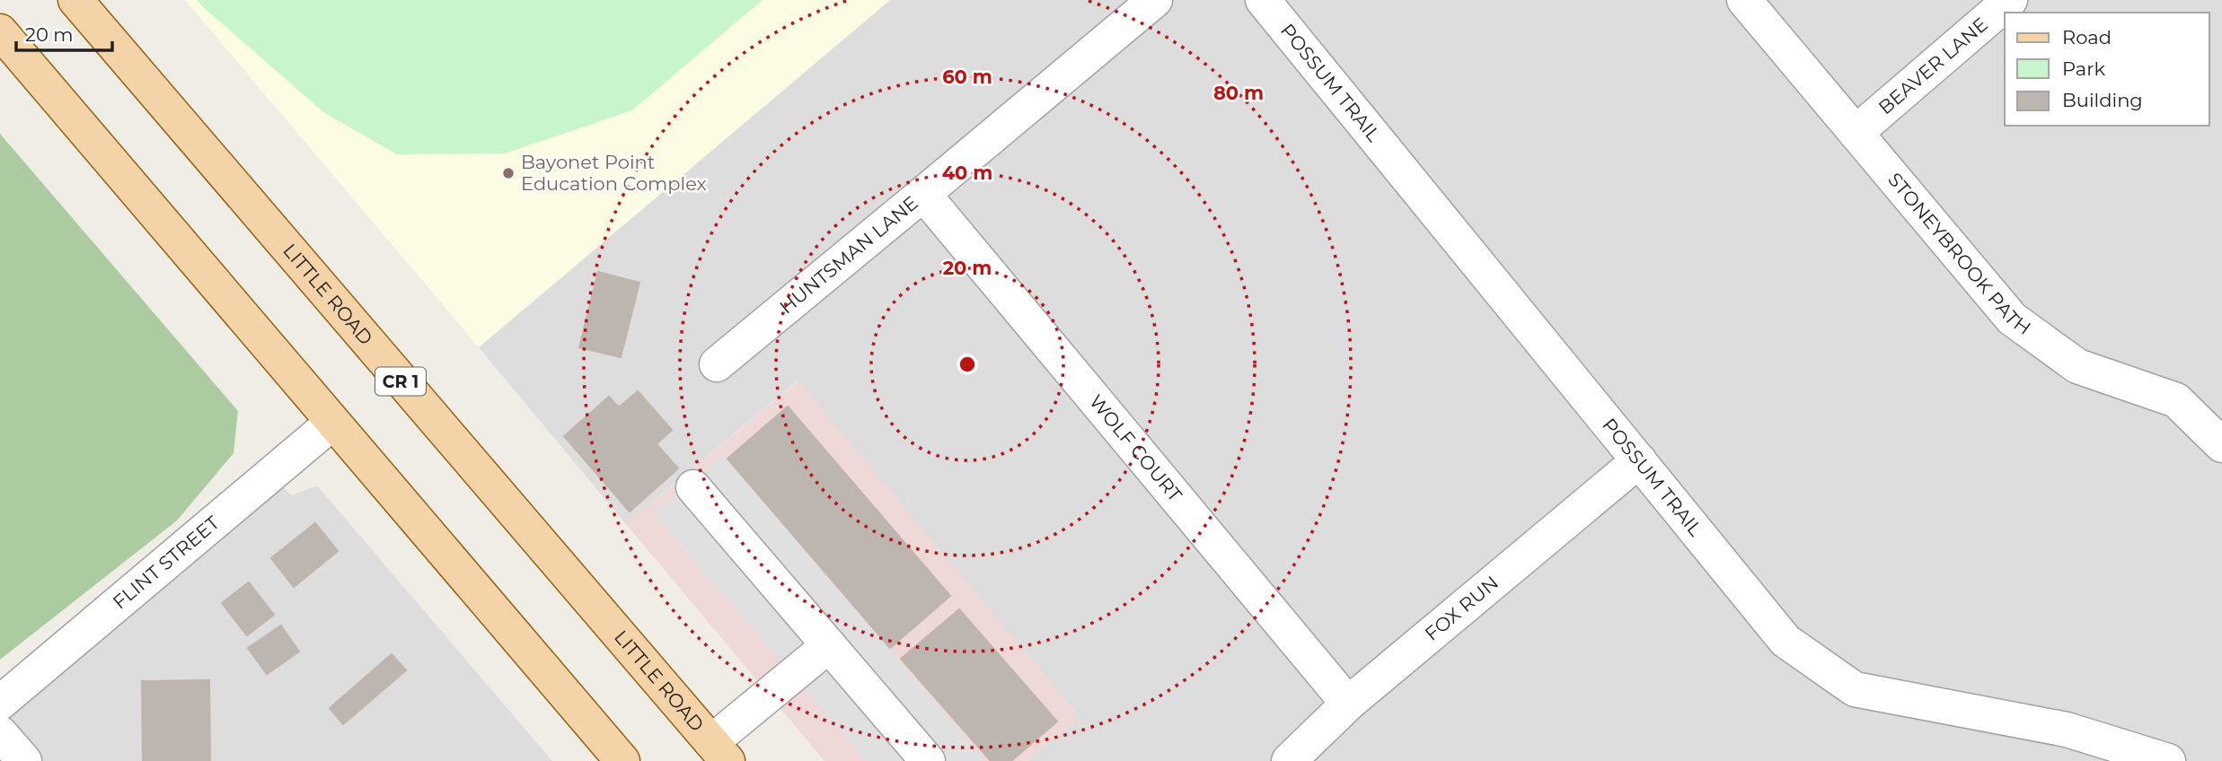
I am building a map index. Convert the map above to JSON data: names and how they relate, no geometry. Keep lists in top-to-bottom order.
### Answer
{
  "streets": {
    "main road": ["LITTLE ROAD", "CR 1"],
    "street": [
      "BEAVER LANE",
      "POSSUM TRAIL",
      "STONEYBROOK PATH",
      "HUNTSMAN LANE",
      "WOLF COURT",
      "FLINT STREET",
      "FOX RUN"
    ]
  },
  "crossings": [
    ["BEAVER LANE", "STONEYBROOK PATH"],
    ["POSSUM TRAIL", "FOX RUN"],
    ["HUNTSMAN LANE", "WOLF COURT"],
    ["WOLF COURT", "FOX RUN"]
  ],
  "places": ["Bayonet Point Education Complex"],
  "legend": ["Road", "Park", "Building"],
  "scale_bar": "20 m",
  "rings": [
    "60 m",
    "80 m",
    "40 m",
    "20 m"
  ]
}
